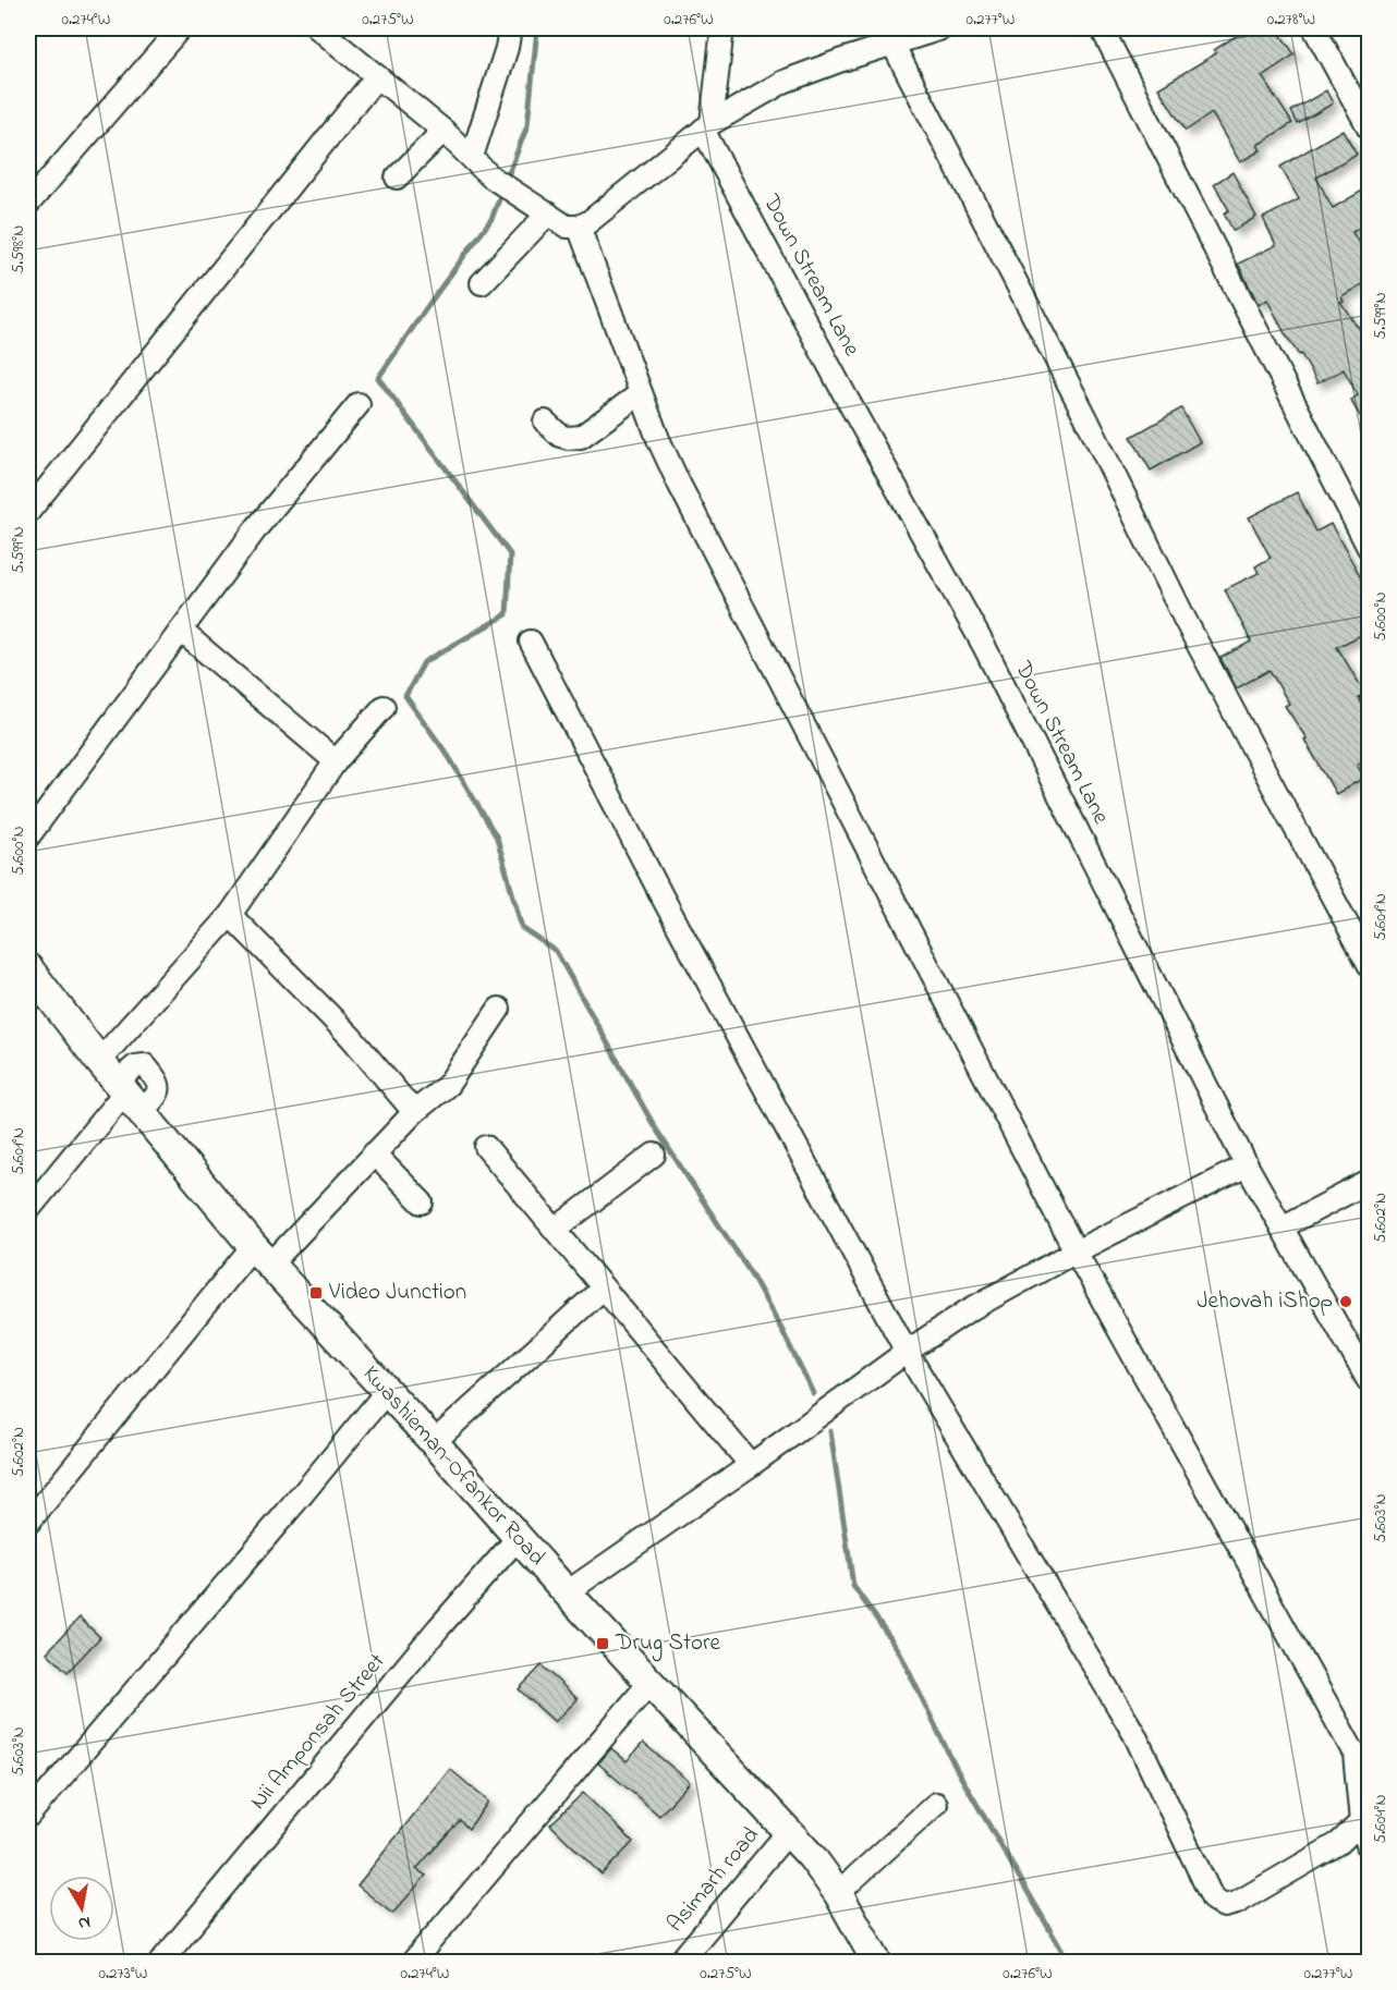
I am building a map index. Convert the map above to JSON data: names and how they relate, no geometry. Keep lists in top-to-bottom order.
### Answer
{
  "streets": {
    "main road": ["Kwashieman-Ofankor Road"],
    "street": ["Down Stream Lane", "Nii Amponsah Street", "Asimarh road"]
  },
  "crossings": [
    ["Kwashieman-Ofankor Road", "Nii Amponsah Street"],
    ["Kwashieman-Ofankor Road", "Asimarh road"]
  ],
  "places": {
    "transit": ["Video Junction", "Drug Store"],
    "other": ["Jehovah iShop"]
  },
  "north": "bottom",
  "coordinates": [
    "0.274°W",
    "0.275°W",
    "0.276°W",
    "0.277°W",
    "0.278°W",
    "5.598°N",
    "5.599°N",
    "5.600°N",
    "5.601°N",
    "5.602°N",
    "5.603°N",
    "5.604°N",
    "0.273°W"
  ]
}
